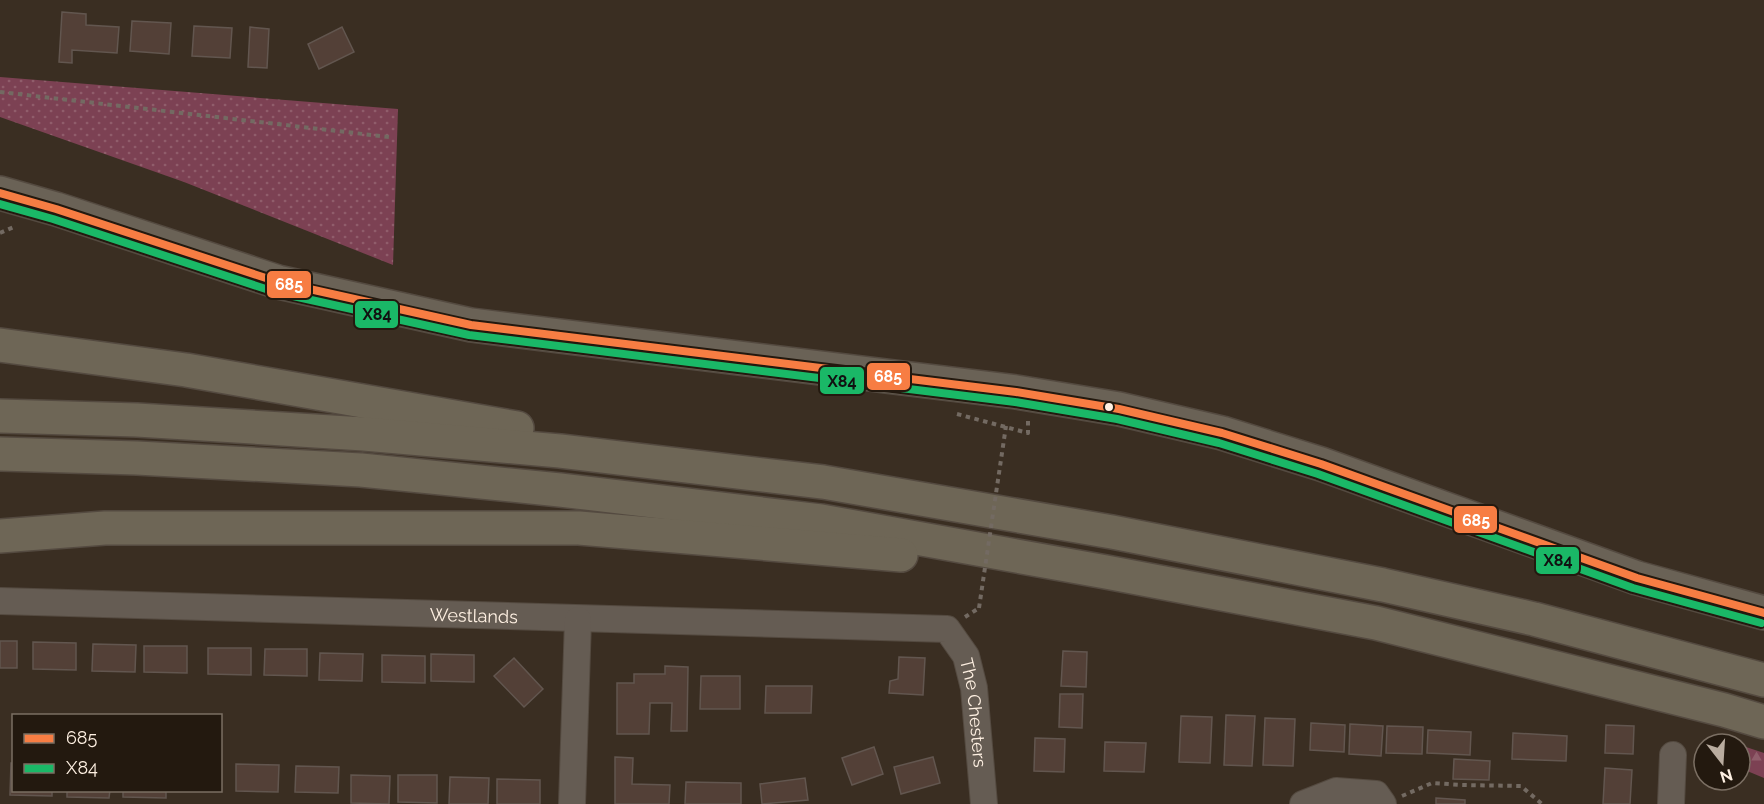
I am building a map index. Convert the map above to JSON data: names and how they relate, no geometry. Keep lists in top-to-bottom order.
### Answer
{
  "streets": {
    "street": ["Westlands", "The Chesters"]
  },
  "crossings": [
    ["Westlands", "The Chesters"]
  ],
  "lines": ["transit line 685", "transit line X84"],
  "legend": ["685", "X84"],
  "north": "bottom"
}
